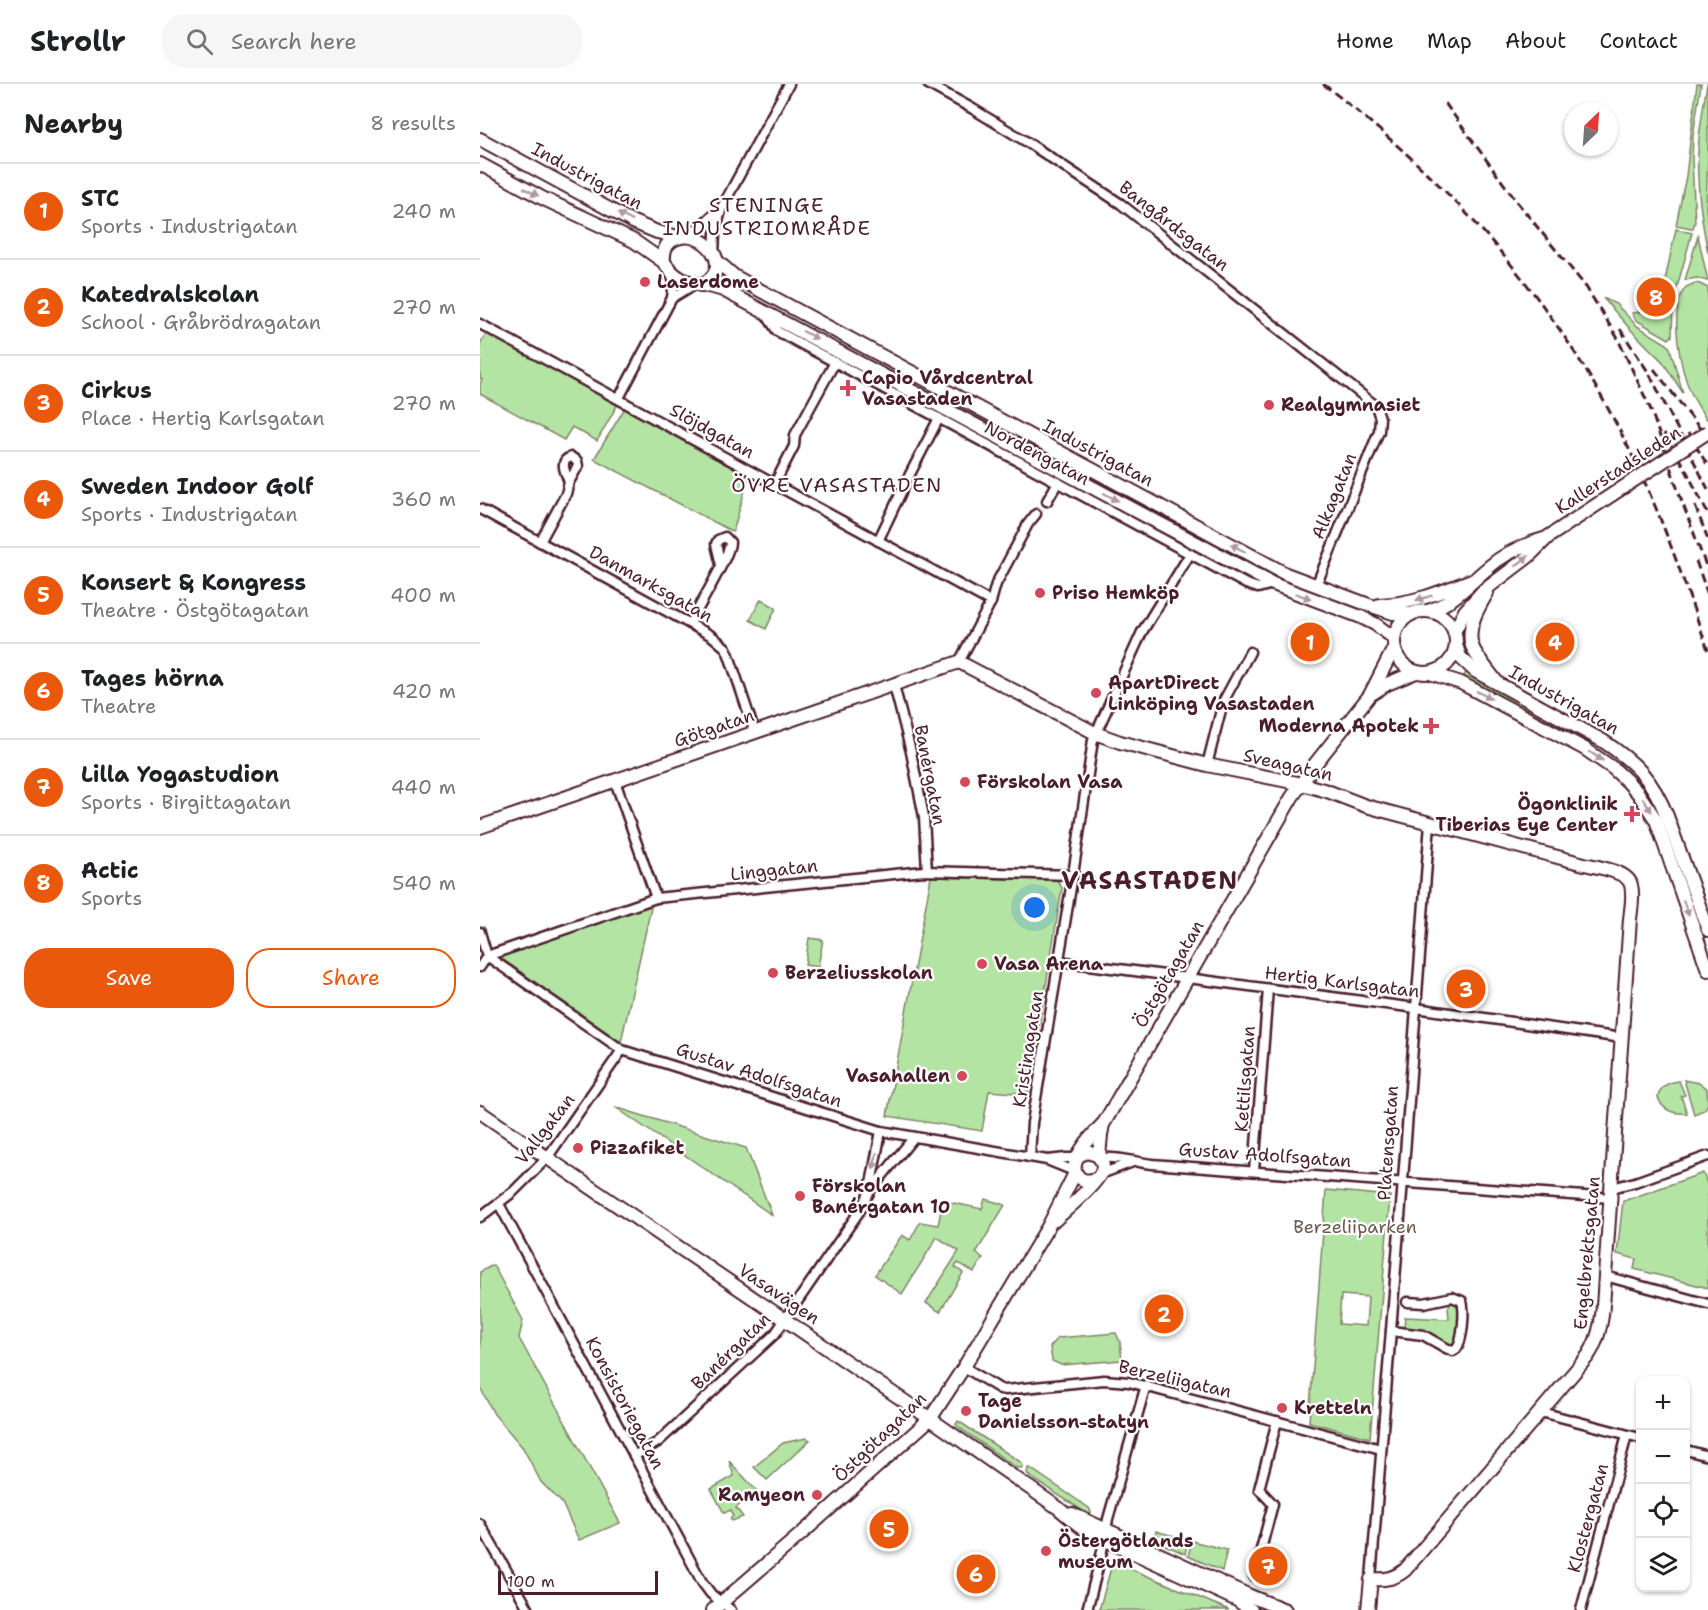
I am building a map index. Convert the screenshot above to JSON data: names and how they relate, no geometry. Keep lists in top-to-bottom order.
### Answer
{
  "streets": {
    "main road": [
      "Industrigatan",
      "Kallerstadsleden",
      "Götgatan",
      "Sveagatan",
      "Östgötagatan",
      "Platensgatan",
      "Engelbrektsgatan",
      "Vasavägen"
    ],
    "street": [
      "Bangårdsgatan",
      "Slöjdgatan",
      "Nordengatan",
      "Alkagatan",
      "Danmarksgatan",
      "Banérgatan",
      "Linggatan",
      "Hertig Karlsgatan",
      "Kristinagatan",
      "Gustav Adolfsgatan",
      "Kettilsgatan",
      "Vallgatan",
      "Berzeliigatan",
      "Konsistoriegatan",
      "Klostergatan"
    ]
  },
  "crossings": [
    ["Industrigatan", "Nordengatan"],
    ["Industrigatan", "Kallerstadsleden"],
    ["Industrigatan", "Alkagatan"],
    ["Industrigatan", "Östgötagatan"],
    ["Bangårdsgatan", "Alkagatan"],
    ["Nordengatan", "Kristinagatan"],
    ["Kallerstadsleden", "Östgötagatan"],
    ["Danmarksgatan", "Götgatan"],
    ["Götgatan", "Sveagatan"],
    ["Götgatan", "Banérgatan"],
    ["Sveagatan", "Östgötagatan"],
    ["Sveagatan", "Kristinagatan"],
    ["Sveagatan", "Platensgatan"],
    ["Sveagatan", "Engelbrektsgatan"],
    ["Banérgatan", "Linggatan"],
    ["Banérgatan", "Gustav Adolfsgatan"],
    ["Banérgatan", "Vasavägen"],
    ["Banérgatan", "Konsistoriegatan"],
    ["Linggatan", "Kristinagatan"],
    ["Linggatan", "Gustav Adolfsgatan"],
    ["Östgötagatan", "Hertig Karlsgatan"],
    ["Östgötagatan", "Gustav Adolfsgatan"],
    ["Östgötagatan", "Vasavägen"],
    ["Östgötagatan", "Berzeliigatan"],
    ["Östgötagatan", "Konsistoriegatan"],
    ["Hertig Karlsgatan", "Kristinagatan"],
    ["Hertig Karlsgatan", "Kettilsgatan"],
    ["Hertig Karlsgatan", "Platensgatan"],
    ["Hertig Karlsgatan", "Engelbrektsgatan"],
    ["Kristinagatan", "Gustav Adolfsgatan"],
    ["Gustav Adolfsgatan", "Kettilsgatan"],
    ["Gustav Adolfsgatan", "Vallgatan"],
    ["Gustav Adolfsgatan", "Platensgatan"],
    ["Gustav Adolfsgatan", "Engelbrektsgatan"],
    ["Vallgatan", "Vasavägen"],
    ["Vallgatan", "Konsistoriegatan"],
    ["Platensgatan", "Engelbrektsgatan"],
    ["Platensgatan", "Berzeliigatan"]
  ],
  "districts": ["STENINGE INDUSTRIOMRÅDE", "ÖVRE VASASTADEN", "VASASTADEN"],
  "parks": ["Berzeliiparken"],
  "places": {
    "other": [
      "Laserdome",
      "Realgymnasiet",
      "Priso Hemköp",
      "ApartDirect Linköping Vasastaden",
      "Förskolan Vasa",
      "Vasa Arena",
      "Berzeliusskolan",
      "Vasahallen",
      "Pizzafiket",
      "Förskolan Banérgatan 10",
      "Kretteln",
      "Tage Danielsson-statyn",
      "Ramyeon",
      "Östergötlands museum"
    ],
    "health": ["Capio Vårdcentral Vasastaden", "Moderna Apotek", "Ögonklinik Tiberias Eye Center"]
  },
  "scale_bar": "100 m",
  "north": "top right",
  "page": {
    "header": "Strollr",
    "search": "Search here",
    "nav": [
      "Home",
      "Map",
      "About",
      "Contact"
    ],
    "heading": ["Nearby", "8 results"],
    "list": [
      {
        "mark": "1",
        "name": "STC",
        "note": "Sports · Industrigatan",
        "value": "240 m"
      },
      {
        "mark": "2",
        "name": "Katedralskolan",
        "note": "School · Gråbrödragatan",
        "value": "270 m"
      },
      {
        "mark": "3",
        "name": "Cirkus",
        "note": "Place · Hertig Karlsgatan",
        "value": "270 m"
      },
      {
        "mark": "4",
        "name": "Sweden Indoor Golf",
        "note": "Sports · Industrigatan",
        "value": "360 m"
      },
      {
        "mark": "5",
        "name": "Konsert & Kongress",
        "note": "Theatre · Östgötagatan",
        "value": "400 m"
      },
      {
        "mark": "6",
        "name": "Tages hörna",
        "note": "Theatre",
        "value": "420 m"
      },
      {
        "mark": "7",
        "name": "Lilla Yogastudion",
        "note": "Sports · Birgittagatan",
        "value": "440 m"
      },
      {
        "mark": "8",
        "name": "Actic",
        "note": "Sports",
        "value": "540 m"
      }
    ],
    "pins": [
      "8",
      "1",
      "4",
      "3",
      "2",
      "5",
      "7",
      "6"
    ],
    "buttons": ["Save", "Share"],
    "map_buttons": ["+", "−"],
    "scale": "100 m"
  }
}
